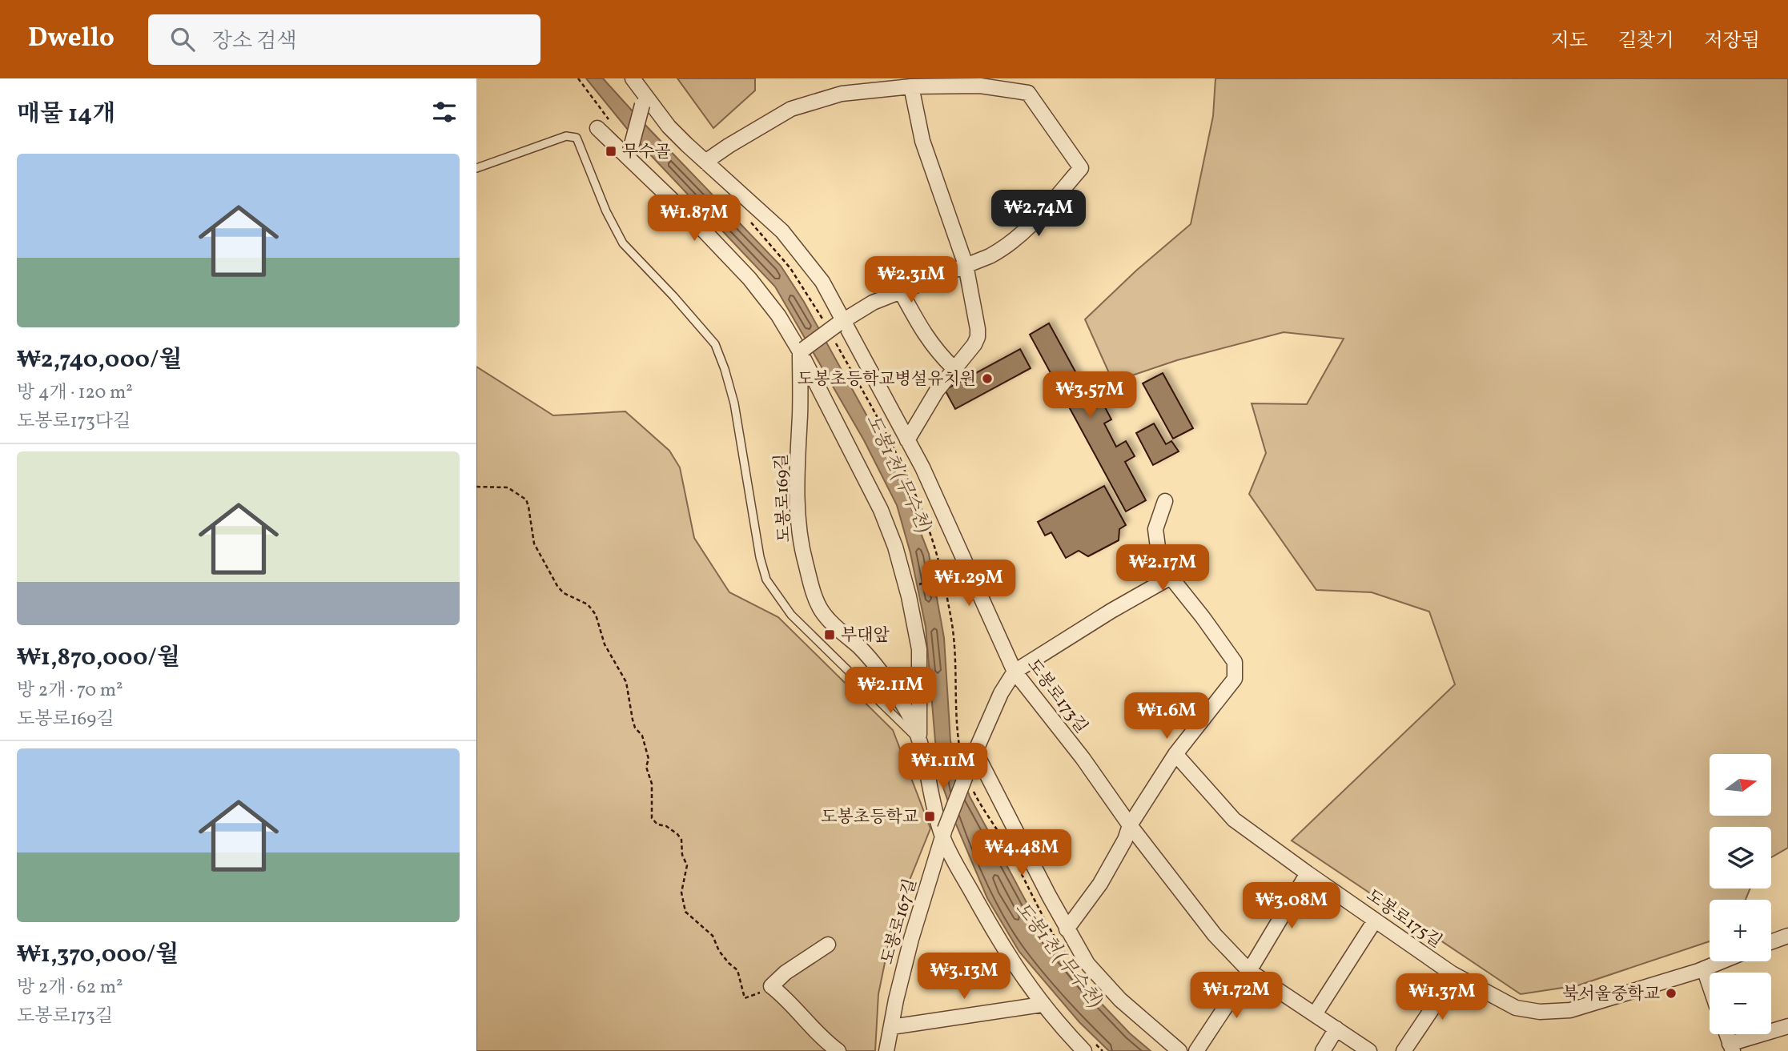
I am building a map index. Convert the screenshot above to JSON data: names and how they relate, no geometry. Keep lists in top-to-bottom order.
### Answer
{
  "streets": {
    "street": [
      "도봉로169길",
      "도봉로173길",
      "도봉로175길",
      "도봉로167길"
    ]
  },
  "crossings": [
    ["도봉로169길", "도봉로167길"],
    ["도봉로173길", "도봉로167길"]
  ],
  "water": ["도봉1천 (무수천)"],
  "places": {
    "transit": ["무수골", "부대앞", "도봉초등학교"],
    "other": ["도봉초등학교병설유치원", "북서울중학교"]
  },
  "north": "right",
  "page": {
    "header": "Dwello",
    "search": "장소 검색",
    "nav": ["지도", "길찾기", "저장됨"],
    "heading": "매물 14개",
    "list": [
      {
        "name": "₩2,740,000/월",
        "note": "방 4개 · 120 m² · 도봉로173다길"
      },
      {
        "name": "₩1,870,000/월",
        "note": "방 2개 · 70 m² · 도봉로169길"
      },
      {
        "name": "₩1,370,000/월",
        "note": "방 2개 · 62 m² · 도봉로173길"
      }
    ],
    "price": [
      "₩2.74M",
      "₩1.87M",
      "₩2.31M",
      "₩3.57M",
      "₩2.17M",
      "₩1.29M",
      "₩2.11M",
      "₩1.6M",
      "₩1.11M",
      "₩4.48M",
      "₩3.08M",
      "₩3.13M",
      "₩1.72M",
      "₩1.37M"
    ],
    "map_buttons": ["+", "−"]
  }
}
